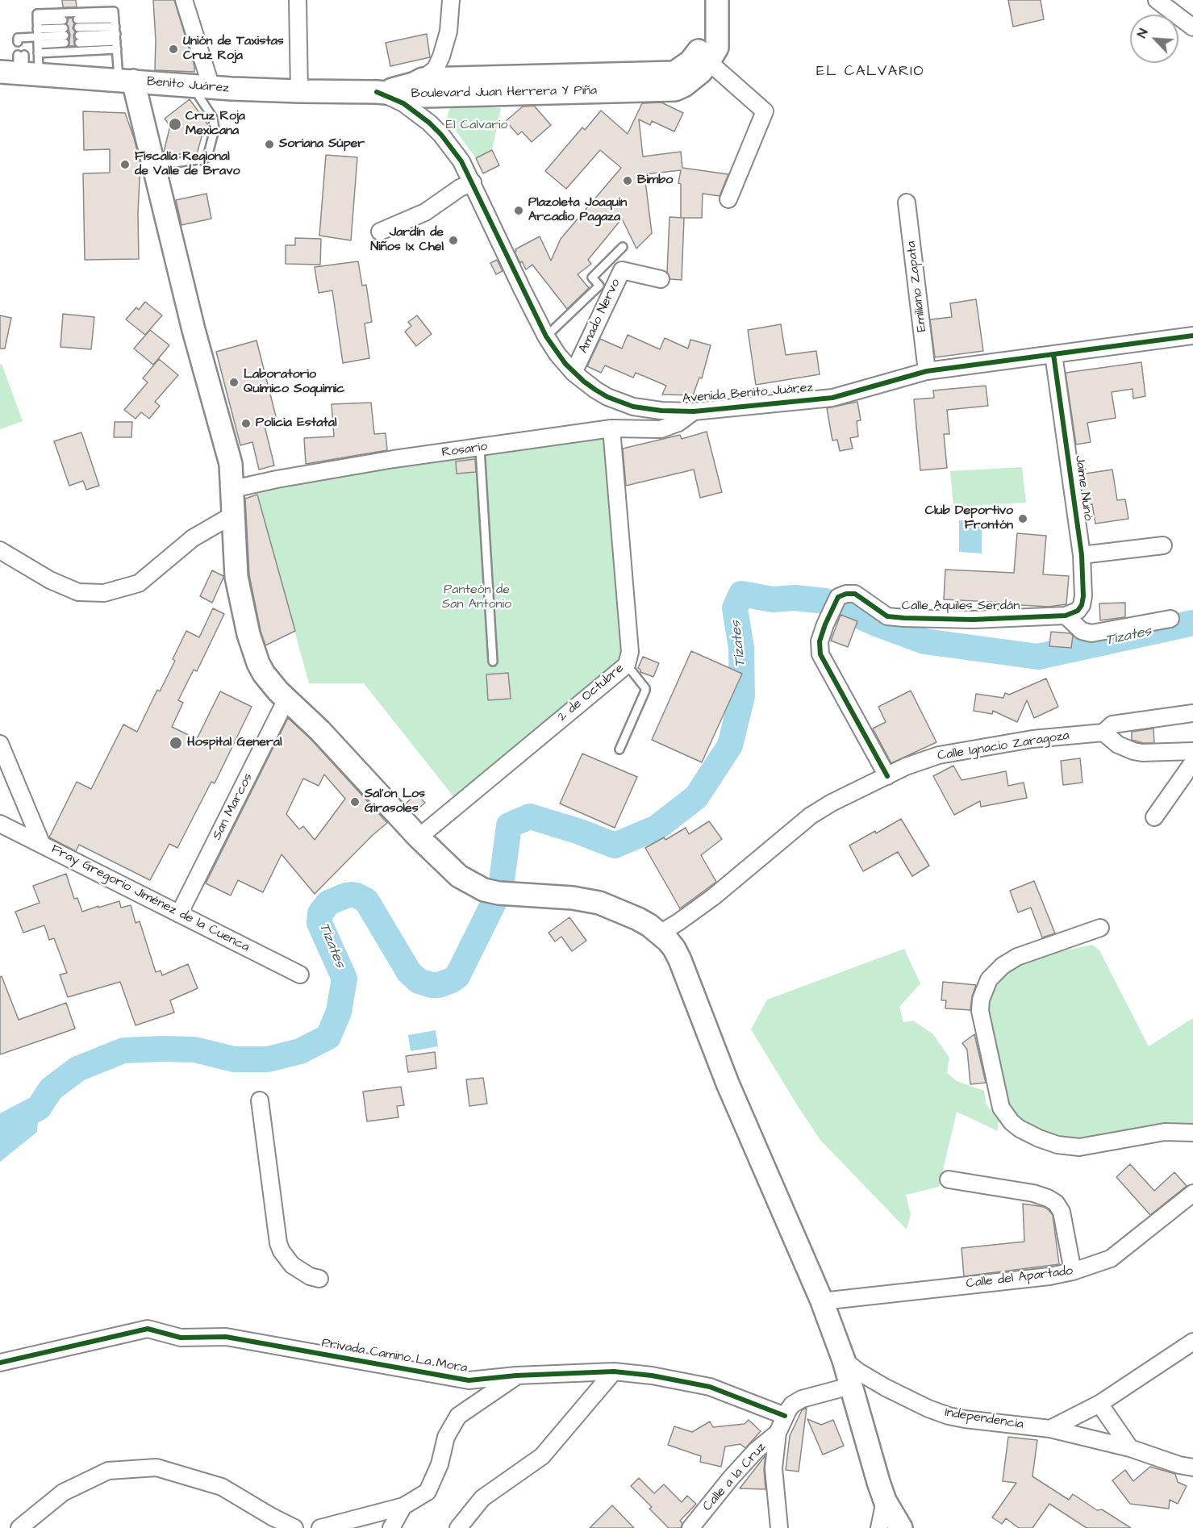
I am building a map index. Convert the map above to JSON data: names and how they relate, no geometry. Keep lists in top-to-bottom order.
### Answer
{
  "streets": {
    "main road": ["Benito Juárez", "Boulevard Juan Herrera Y Piña"],
    "street": [
      "Emiliano Zapata",
      "Amado Nervo",
      "Avenida Benito Juárez",
      "Rosario",
      "Jaime Nunó",
      "Calle Aquiles Serdán",
      "2 de Octubre",
      "Calle Ignacio Zaragoza",
      "San Marcos",
      "Fray Gregorio Jiménez de la Cuenca",
      "Calle del Apartado",
      "Privada Camino La Mora",
      "Independencia",
      "Calle a la Cruz"
    ]
  },
  "crossings": [
    ["Benito Juárez", "Boulevard Juan Herrera Y Piña"],
    ["Benito Juárez", "Avenida Benito Juárez"],
    ["Boulevard Juan Herrera Y Piña", "Avenida Benito Juárez"],
    ["Emiliano Zapata", "Avenida Benito Juárez"],
    ["Amado Nervo", "Avenida Benito Juárez"],
    ["Avenida Benito Juárez", "Rosario"],
    ["Avenida Benito Juárez", "Jaime Nunó"],
    ["Rosario", "2 de Octubre"],
    ["Jaime Nunó", "Calle Aquiles Serdán"],
    ["Calle Aquiles Serdán", "Calle Ignacio Zaragoza"],
    ["San Marcos", "Fray Gregorio Jiménez de la Cuenca"],
    ["Privada Camino La Mora", "Calle a la Cruz"]
  ],
  "districts": ["EL CALVARIO"],
  "water": ["Tizates"],
  "parks": ["El Calvario", "Panteón de San Antonio"],
  "places": [
    "Unión de Taxistas Cruz Roja",
    "Cruz Roja Mexicana",
    "Soriana Súper",
    "Fiscalía Regional de Valle de Bravo",
    "Bimbo",
    "Plazoleta Joaquin Arcadio Pagaza",
    "Jardín de Niños Ix Chel",
    "Laboratorio Químico Soquimic",
    "Policia Estatal",
    "Club Deportivo Frontón",
    "Hospital General",
    "Sal'on Los Girasoles"
  ],
  "north": "top left"
}
